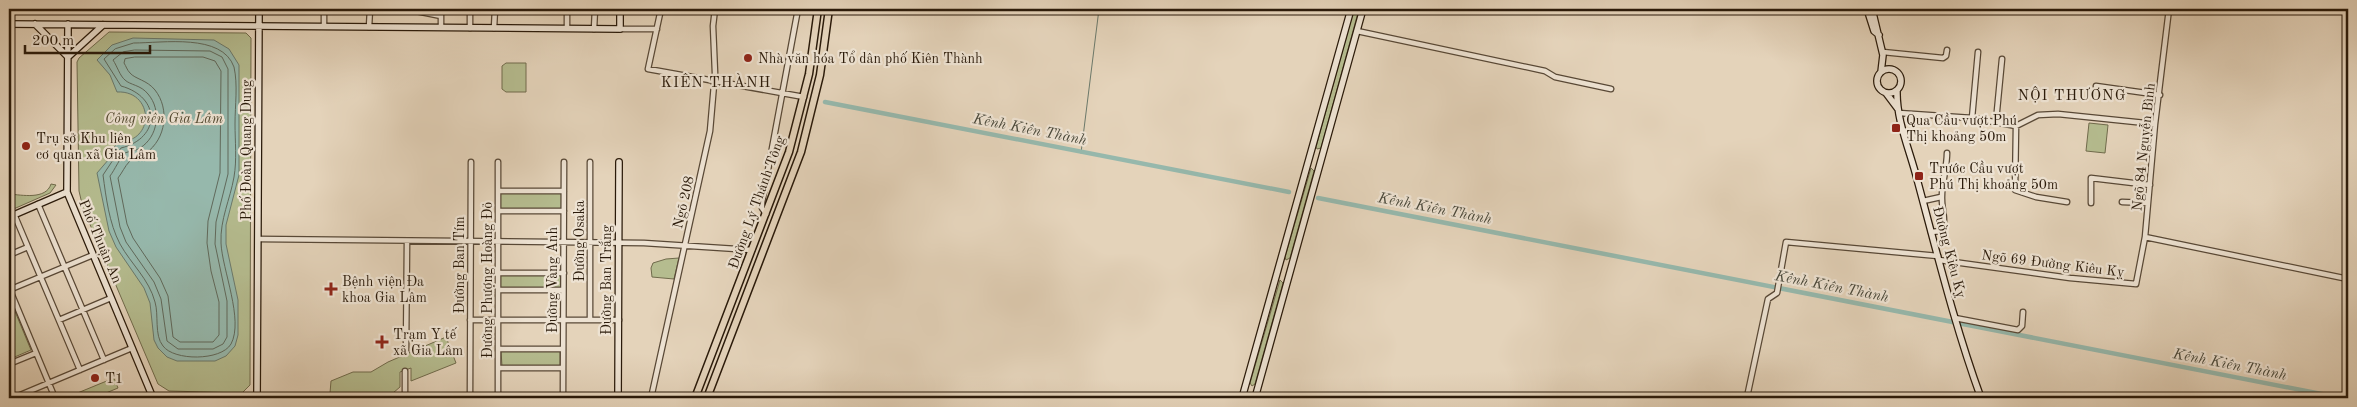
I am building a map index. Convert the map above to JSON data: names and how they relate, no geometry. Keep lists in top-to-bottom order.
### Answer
{
  "streets": {
    "main road": ["Đường Lý Thánh Tông"],
    "street": [
      "Ngõ 84 Nguyễn Bình",
      "Phố Đoàn Quang Dung",
      "Ngõ 208",
      "Phố Thuận An",
      "Đường Osaka",
      "Đường Kiêu Kỵ",
      "Ngõ 69 Đường Kiêu Kỵ",
      "Đường Ban Tím",
      "Đường Phượng Hoàng Đỏ",
      "Đường Vàng Anh",
      "Đường Ban Trắng"
    ]
  },
  "crossings": [
    ["Ngõ 84 Nguyễn Bình", "Ngõ 69 Đường Kiêu Kỵ"],
    ["Đường Kiêu Kỵ", "Ngõ 69 Đường Kiêu Kỵ"]
  ],
  "districts": ["KIÊN THÀNH", "NỘI THƯƠNG"],
  "water": ["Kênh Kiên Thành"],
  "parks": ["Công viên Gia Lâm"],
  "places": {
    "other": ["Nhà văn hóa Tổ dân phố Kiên Thành", "Trụ sở Khu liên cơ quan xã Gia Lâm", "T1"],
    "transit": ["Qua Cầu vượt Phú Thị khoảng 50m", "Trước Cầu vượt Phú Thị khoảng 50m"],
    "health": ["Bệnh viện Đa khoa Gia Lâm", "Trạm Y tế xã Gia Lâm"]
  },
  "scale_bar": "200 m"
}
